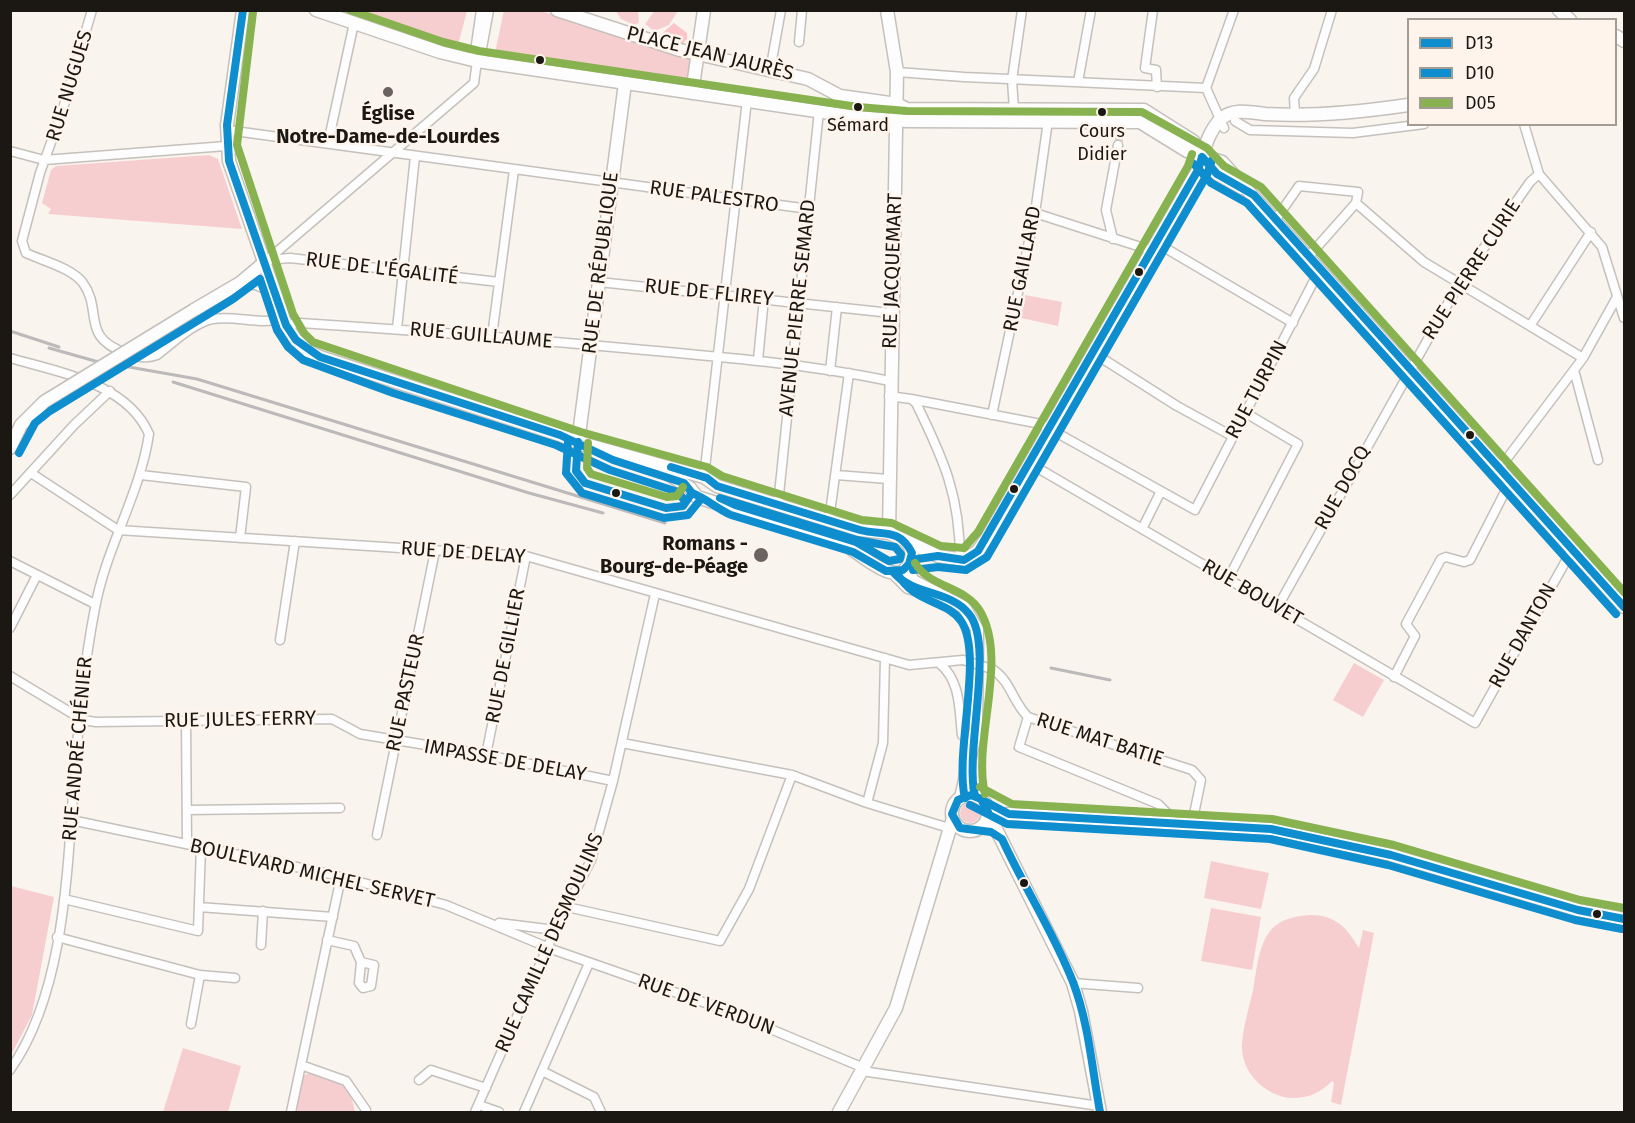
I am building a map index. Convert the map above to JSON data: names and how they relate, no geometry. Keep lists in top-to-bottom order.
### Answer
{
  "streets": {
    "main road": ["PLACE JEAN JAURÈS", "RUE DE RÉPUBLIQUE", "RUE JACQUEMART"],
    "street": [
      "RUE NUGUES",
      "RUE PALESTRO",
      "RUE DE L'ÉGALITÉ",
      "RUE GAILLARD",
      "RUE PIERRE CURIE",
      "RUE DE FLIREY",
      "AVENUE PIERRE SEMARD",
      "RUE GUILLAUME",
      "RUE TURPIN",
      "RUE DOCQ",
      "RUE DE DELAY",
      "RUE BOUVET",
      "RUE DANTON",
      "RUE DE GILLIER",
      "RUE PASTEUR",
      "RUE JULES FERRY",
      "RUE MAT BATIE",
      "RUE ANDRÉ CHÉNIER",
      "IMPASSE DE DELAY",
      "BOULEVARD MICHEL SERVET",
      "RUE CAMILLE DESMOULINS",
      "RUE DE VERDUN"
    ]
  },
  "crossings": [
    ["PLACE JEAN JAURÈS", "RUE DE RÉPUBLIQUE"],
    ["PLACE JEAN JAURÈS", "RUE GAILLARD"],
    ["PLACE JEAN JAURÈS", "RUE JACQUEMART"],
    ["PLACE JEAN JAURÈS", "AVENUE PIERRE SEMARD"],
    ["RUE NUGUES", "RUE GUILLAUME"],
    ["RUE PALESTRO", "RUE DE RÉPUBLIQUE"],
    ["RUE PALESTRO", "AVENUE PIERRE SEMARD"],
    ["RUE DE RÉPUBLIQUE", "RUE DE FLIREY"],
    ["RUE DE RÉPUBLIQUE", "RUE GUILLAUME"],
    ["RUE PIERRE CURIE", "RUE DOCQ"],
    ["RUE JACQUEMART", "RUE DE FLIREY"],
    ["RUE JACQUEMART", "RUE GUILLAUME"],
    ["RUE DE FLIREY", "AVENUE PIERRE SEMARD"],
    ["AVENUE PIERRE SEMARD", "RUE GUILLAUME"],
    ["RUE DOCQ", "RUE BOUVET"],
    ["RUE DE DELAY", "RUE DE GILLIER"],
    ["RUE DE DELAY", "RUE PASTEUR"],
    ["RUE DE DELAY", "RUE MAT BATIE"],
    ["RUE DE DELAY", "RUE ANDRÉ CHÉNIER"],
    ["RUE DE DELAY", "RUE CAMILLE DESMOULINS"],
    ["RUE BOUVET", "RUE DANTON"],
    ["RUE DE GILLIER", "IMPASSE DE DELAY"],
    ["RUE PASTEUR", "RUE JULES FERRY"],
    ["RUE PASTEUR", "IMPASSE DE DELAY"],
    ["RUE JULES FERRY", "RUE ANDRÉ CHÉNIER"],
    ["RUE JULES FERRY", "IMPASSE DE DELAY"],
    ["RUE ANDRÉ CHÉNIER", "BOULEVARD MICHEL SERVET"],
    ["IMPASSE DE DELAY", "RUE CAMILLE DESMOULINS"],
    ["BOULEVARD MICHEL SERVET", "RUE CAMILLE DESMOULINS"],
    ["BOULEVARD MICHEL SERVET", "RUE DE VERDUN"],
    ["RUE CAMILLE DESMOULINS", "RUE DE VERDUN"]
  ],
  "places": [
    "Église Notre-Dame-de-Lourdes",
    "Sémard",
    "Cours Didier",
    "Romans - Bourg-de-Péage"
  ],
  "lines": ["transit line D13", "transit line D05", "transit line D10"],
  "legend": ["D13", "D10", "D05"]
}
